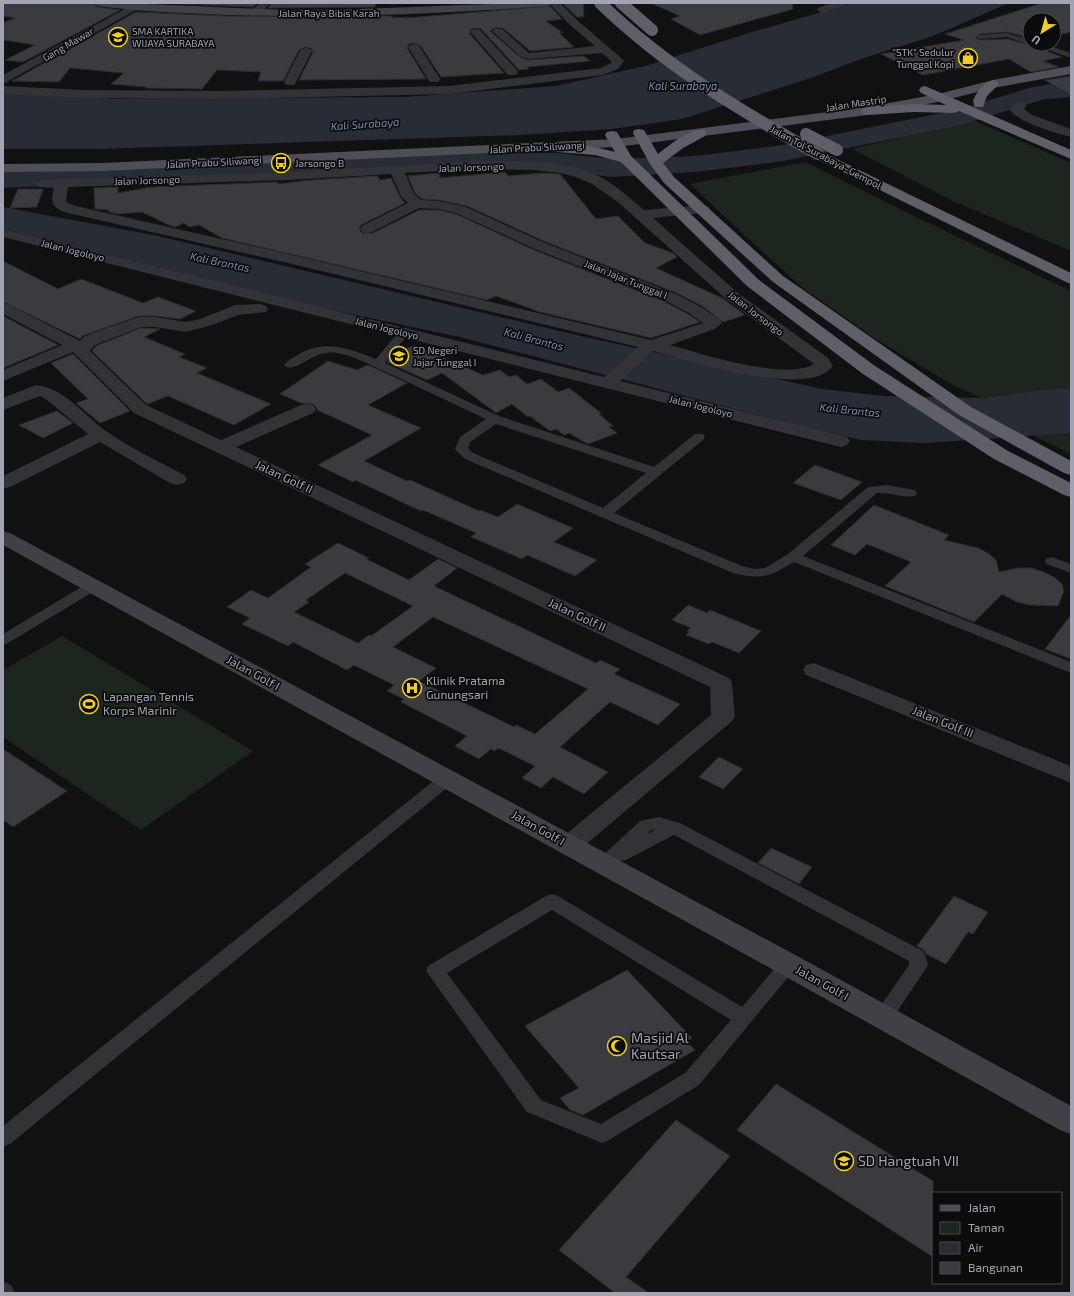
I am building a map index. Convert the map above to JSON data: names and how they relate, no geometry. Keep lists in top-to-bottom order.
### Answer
{
  "streets": {
    "highway": ["Jalan Tol Surabaya–Gempol"],
    "main road": [
      "Jalan Raya Bibis Karah",
      "Jalan Mastrip",
      "Jalan Prabu Siliwangi",
      "Jalan Golf I"
    ],
    "street": [
      "Gang Mawar",
      "Jalan Jorsongo",
      "Jalan Jogoloyo",
      "Jalan Jajar Tunggal I",
      "Jalan Golf II",
      "Jalan Golf III"
    ]
  },
  "crossings": [
    ["Jalan Raya Bibis Karah", "Gang Mawar"],
    ["Jalan Prabu Siliwangi", "Jalan Jorsongo"],
    ["Jalan Jorsongo", "Jalan Jajar Tunggal I"],
    ["Jalan Jogoloyo", "Jalan Jajar Tunggal I"],
    ["Jalan Golf II", "Jalan Golf I"]
  ],
  "water": ["Kali Surabaya", "Kali Brantas"],
  "places": {
    "school or university": ["SMA KARTIKA WIJAYA SURABAYA", "SD Negeri Jajar Tunggal I", "SD Hangtuah VII"],
    "shop": ["\"STK\" Sedulur Tunggal Kopi"],
    "bus stop": ["Jarsongo B"],
    "hospital": ["Klinik Pratama Gunungsari"],
    "sports": ["Lapangan Tennis Korps Marinir"],
    "mosque": ["Masjid Al Kautsar"]
  },
  "legend": [
    "Jalan",
    "Taman",
    "Air",
    "Bangunan"
  ],
  "north": "bottom left"
}
